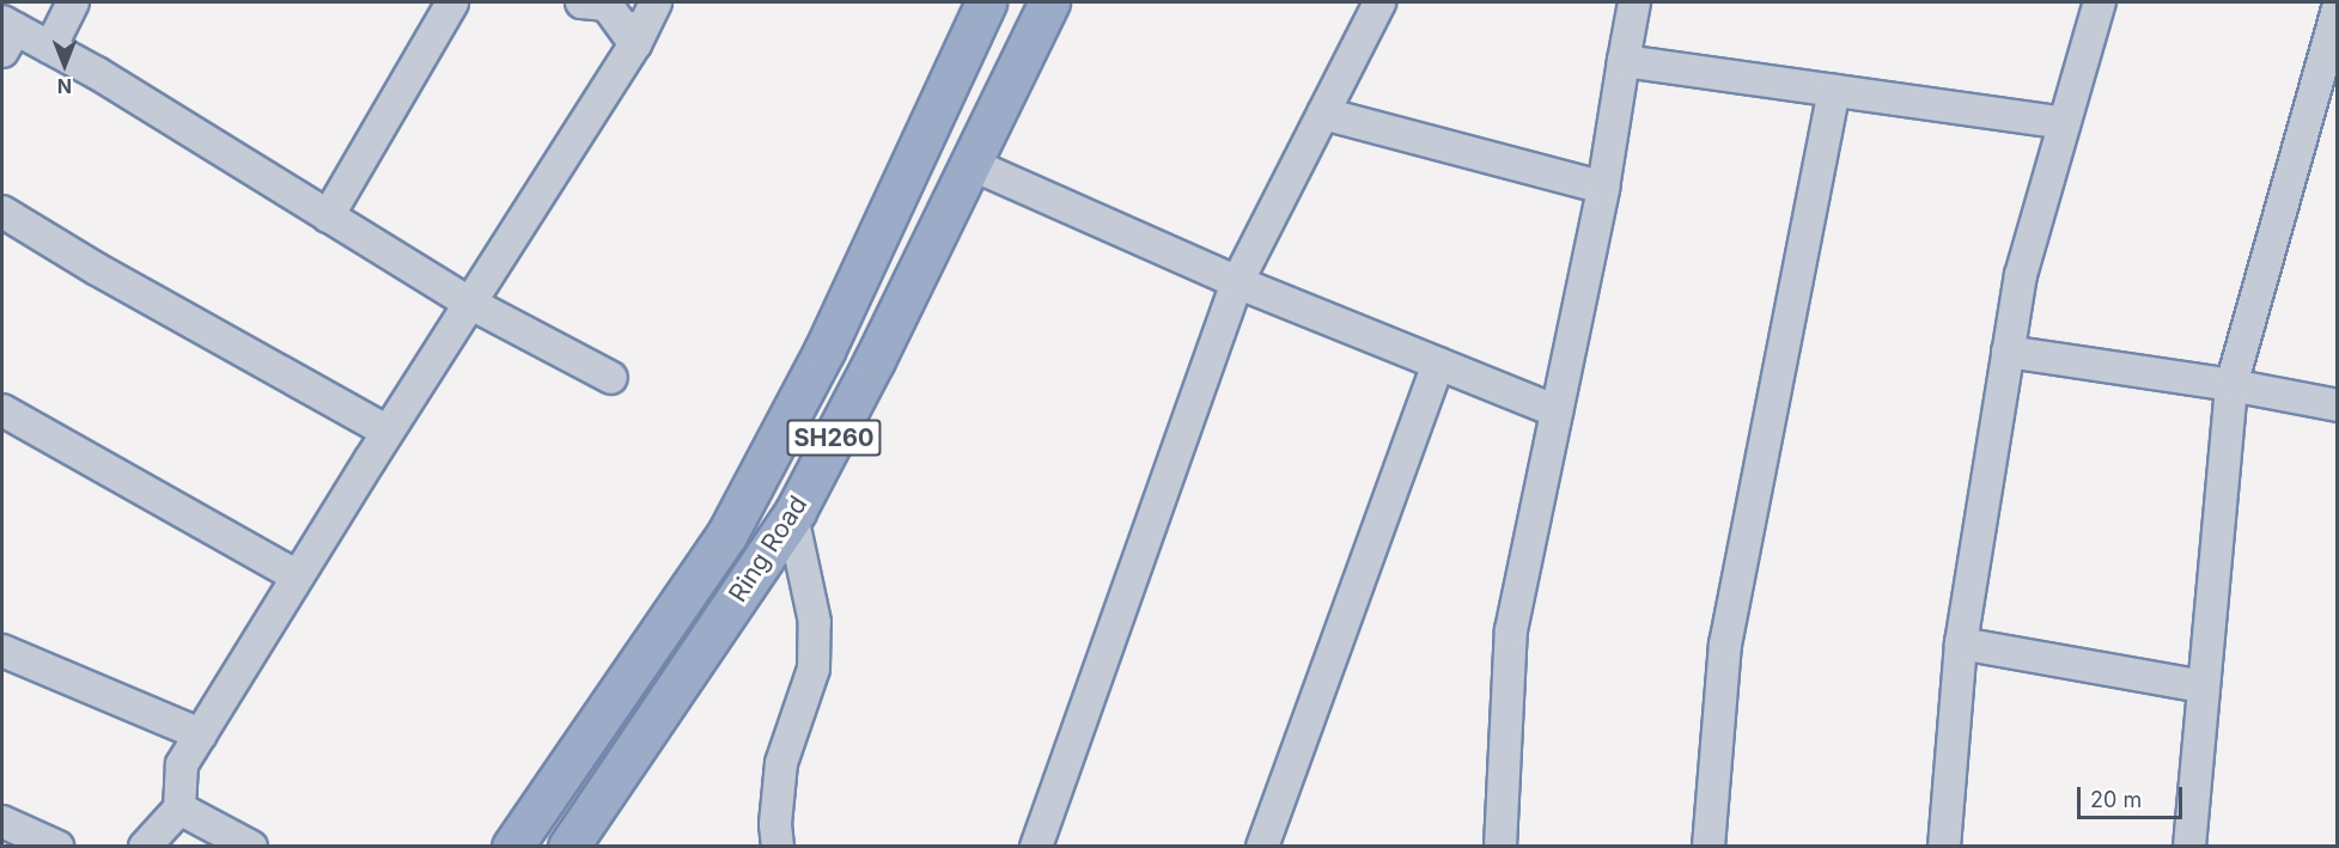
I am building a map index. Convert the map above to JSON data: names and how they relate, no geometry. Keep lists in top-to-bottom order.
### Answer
{
  "streets": {
    "highway": ["SH260", "Ring Road"]
  },
  "scale_bar": "20 m",
  "north": "bottom"
}
